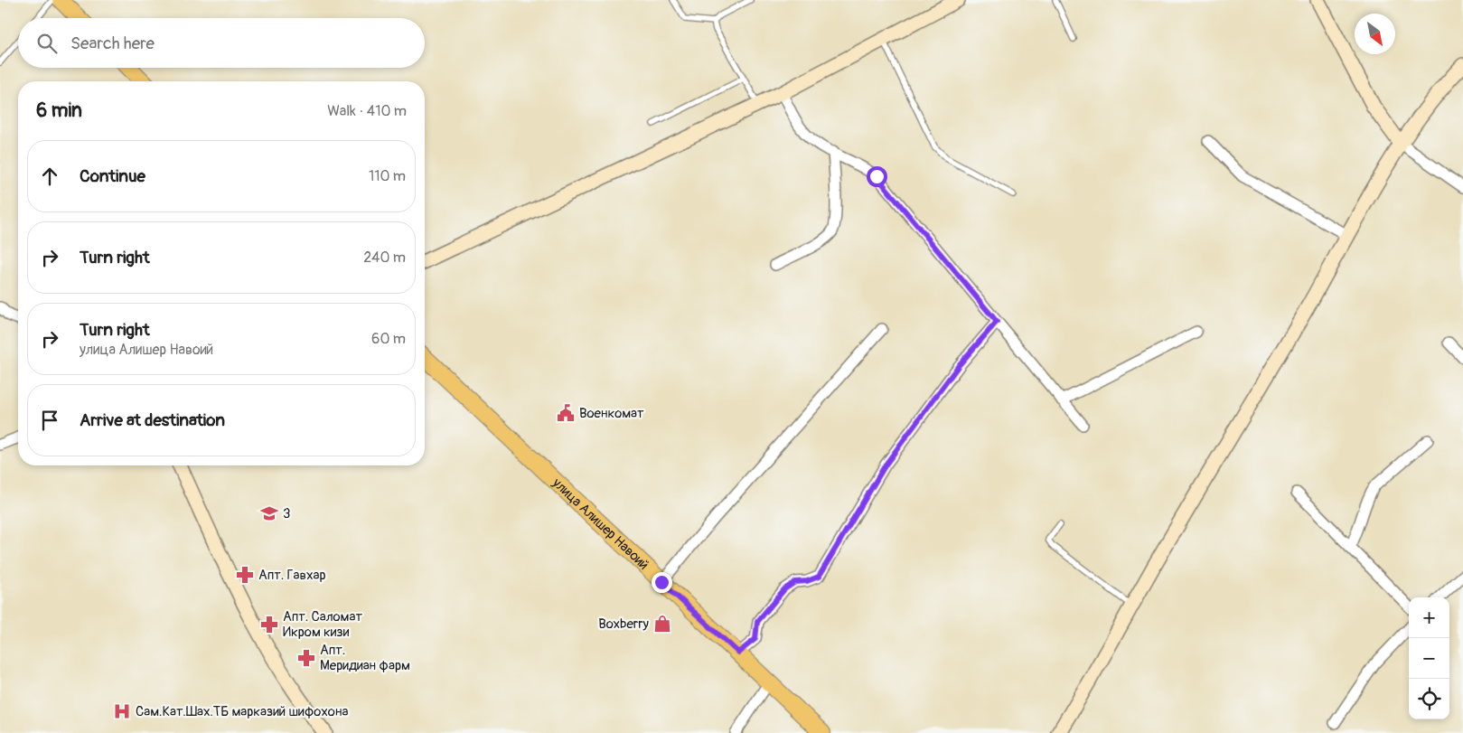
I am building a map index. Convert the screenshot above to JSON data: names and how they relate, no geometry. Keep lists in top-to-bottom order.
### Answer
{
  "streets": {
    "main road": ["улица Алишер Навоий"]
  },
  "places": {
    "public building": ["Военкомат"],
    "school or university": ["3"],
    "pharmacy": ["Апт. Гавхар", "Апт. Саломат Икром кизи", "Апт. Меридиан фарм"],
    "shop": ["Boxberry"],
    "hospital": ["Сам.Кат.Шах.ТБ марказий шифохона"]
  },
  "north": "bottom right",
  "page": {
    "search": "Search here",
    "heading": ["6 min", "Walk · 410 m"],
    "list": [
      ["Continue", "110 m"],
      ["Turn right", "240 m"],
      ["Turn right", "улица Алишер Навоий", "60 m"],
      "Arrive at destination"
    ],
    "map_buttons": ["+", "−"]
  }
}
